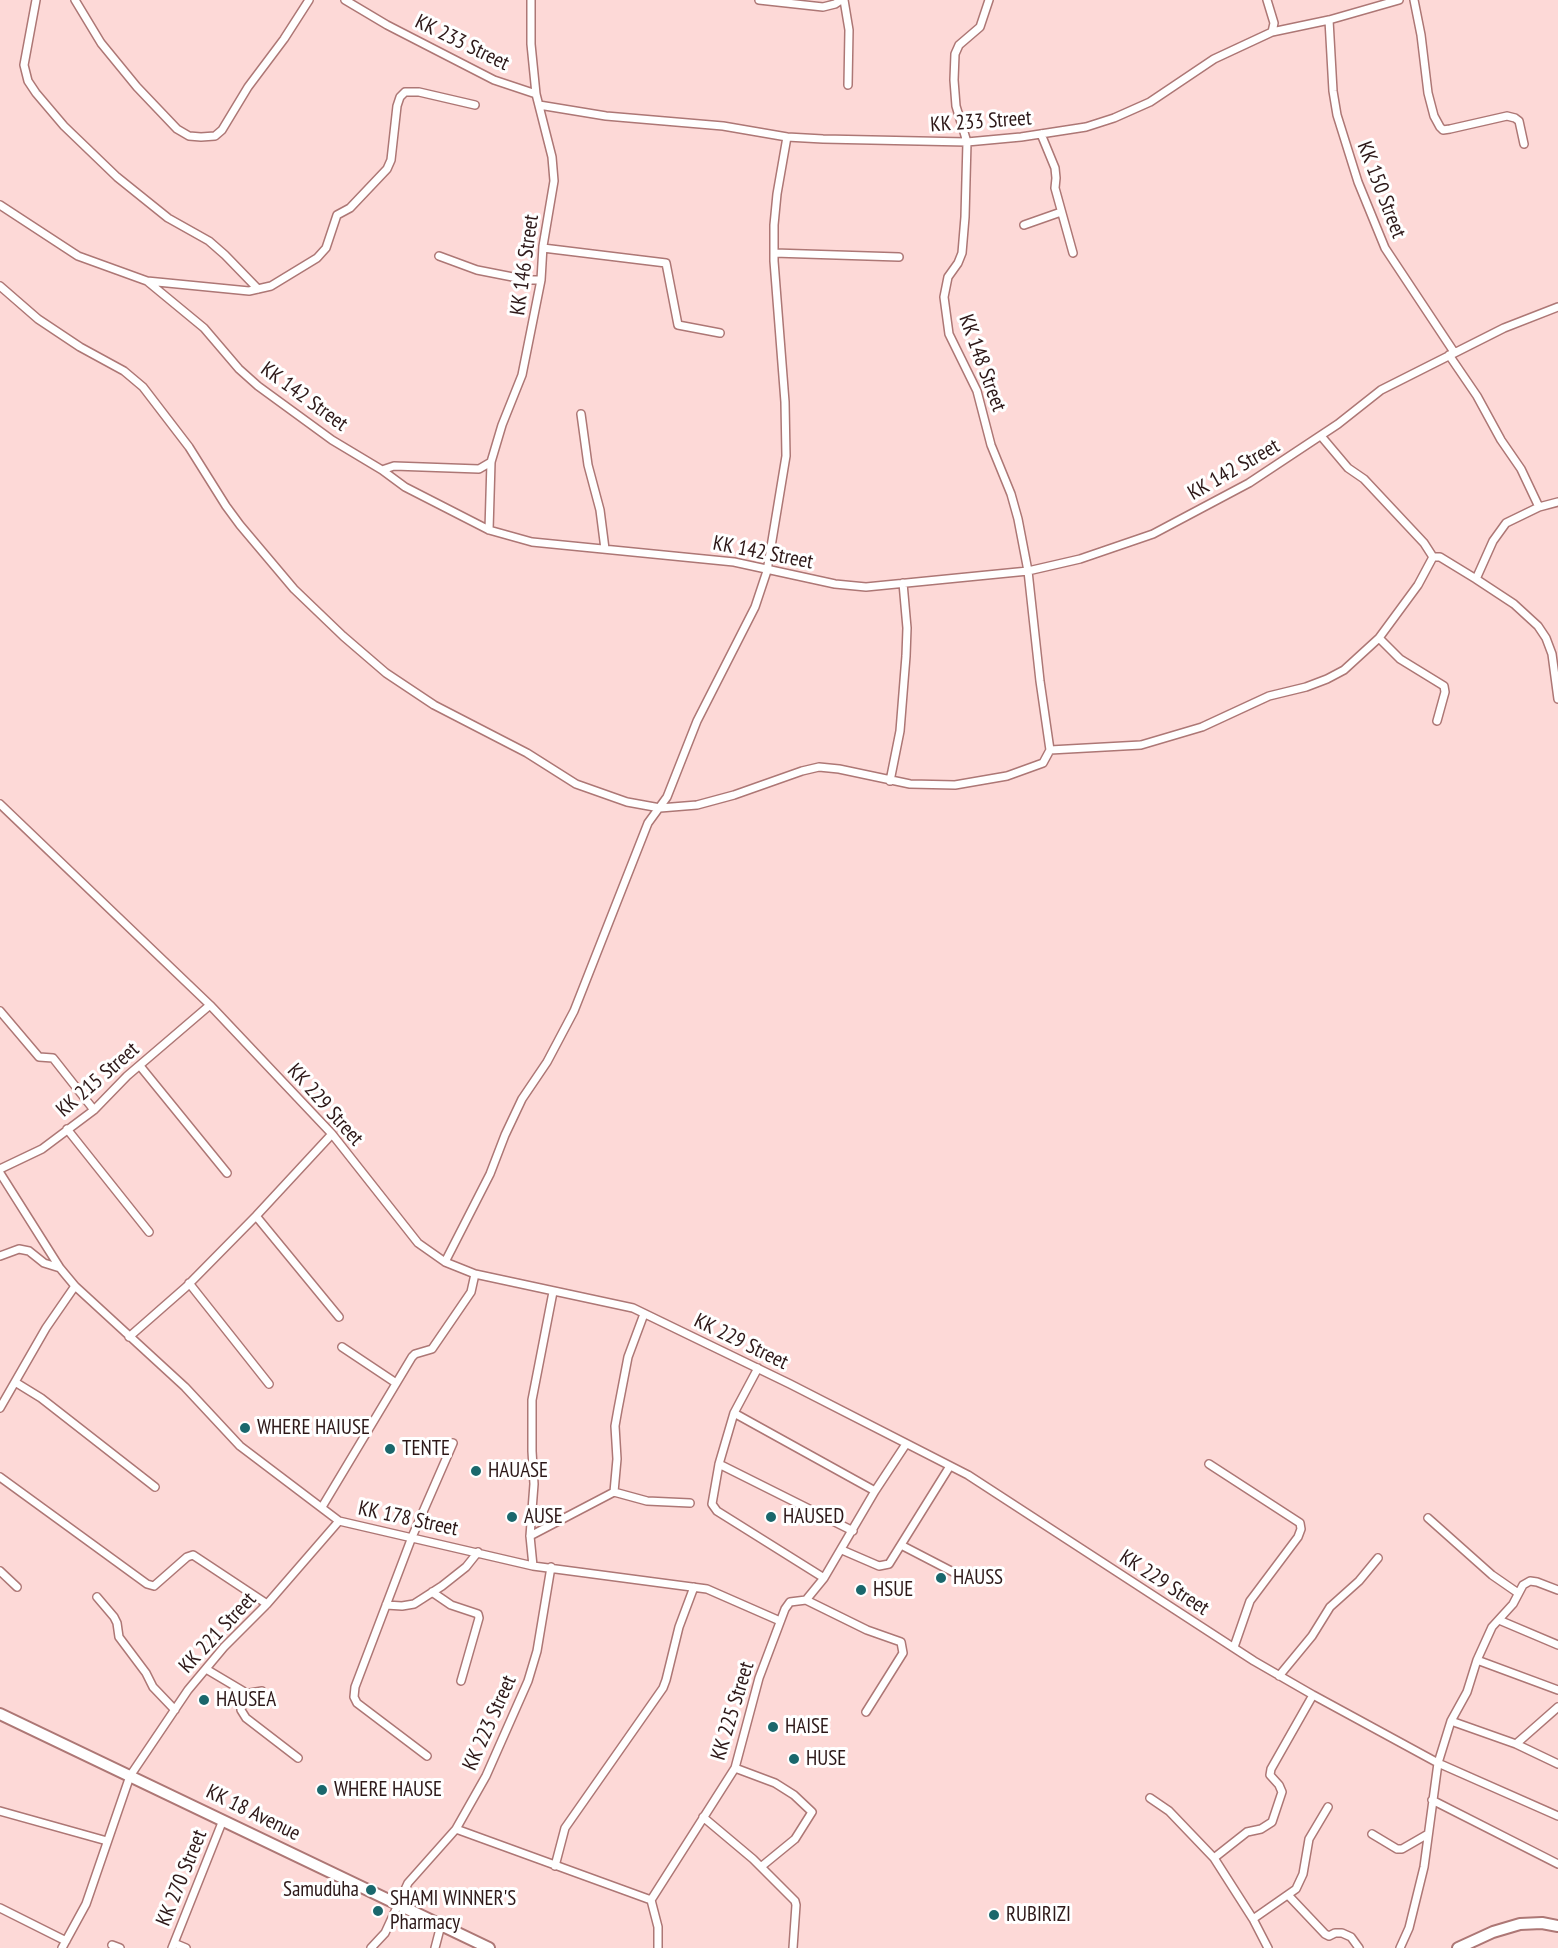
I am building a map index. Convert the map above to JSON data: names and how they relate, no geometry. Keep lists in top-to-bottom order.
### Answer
{
  "streets": {
    "main road": ["KK 18 Avenue"],
    "street": [
      "KK 233 Street",
      "KK 150 Street",
      "KK 146 Street",
      "KK 148 Street",
      "KK 142 Street",
      "KK 215 Street",
      "KK 229 Street",
      "KK 178 Street",
      "KK 221 Street",
      "KK 225 Street",
      "KK 223 Street",
      "KK 270 Street"
    ]
  },
  "crossings": [
    ["KK 233 Street", "KK 150 Street"],
    ["KK 233 Street", "KK 146 Street"],
    ["KK 233 Street", "KK 148 Street"],
    ["KK 150 Street", "KK 142 Street"],
    ["KK 146 Street", "KK 142 Street"],
    ["KK 148 Street", "KK 142 Street"],
    ["KK 215 Street", "KK 229 Street"],
    ["KK 229 Street", "KK 225 Street"],
    ["KK 178 Street", "KK 221 Street"],
    ["KK 178 Street", "KK 225 Street"],
    ["KK 178 Street", "KK 223 Street"],
    ["KK 221 Street", "KK 18 Avenue"],
    ["KK 223 Street", "KK 18 Avenue"],
    ["KK 18 Avenue", "KK 270 Street"]
  ],
  "places": [
    "WHERE HAIUSE",
    "TENTE",
    "HAUASE",
    "AUSE",
    "HAUSED",
    "HAUSS",
    "HSUE",
    "HAUSEA",
    "HAISE",
    "HUSE",
    "WHERE HAUSE",
    "Samuduha",
    "SHAMI WINNER'S Pharmacy",
    "RUBIRIZI"
  ]
}
